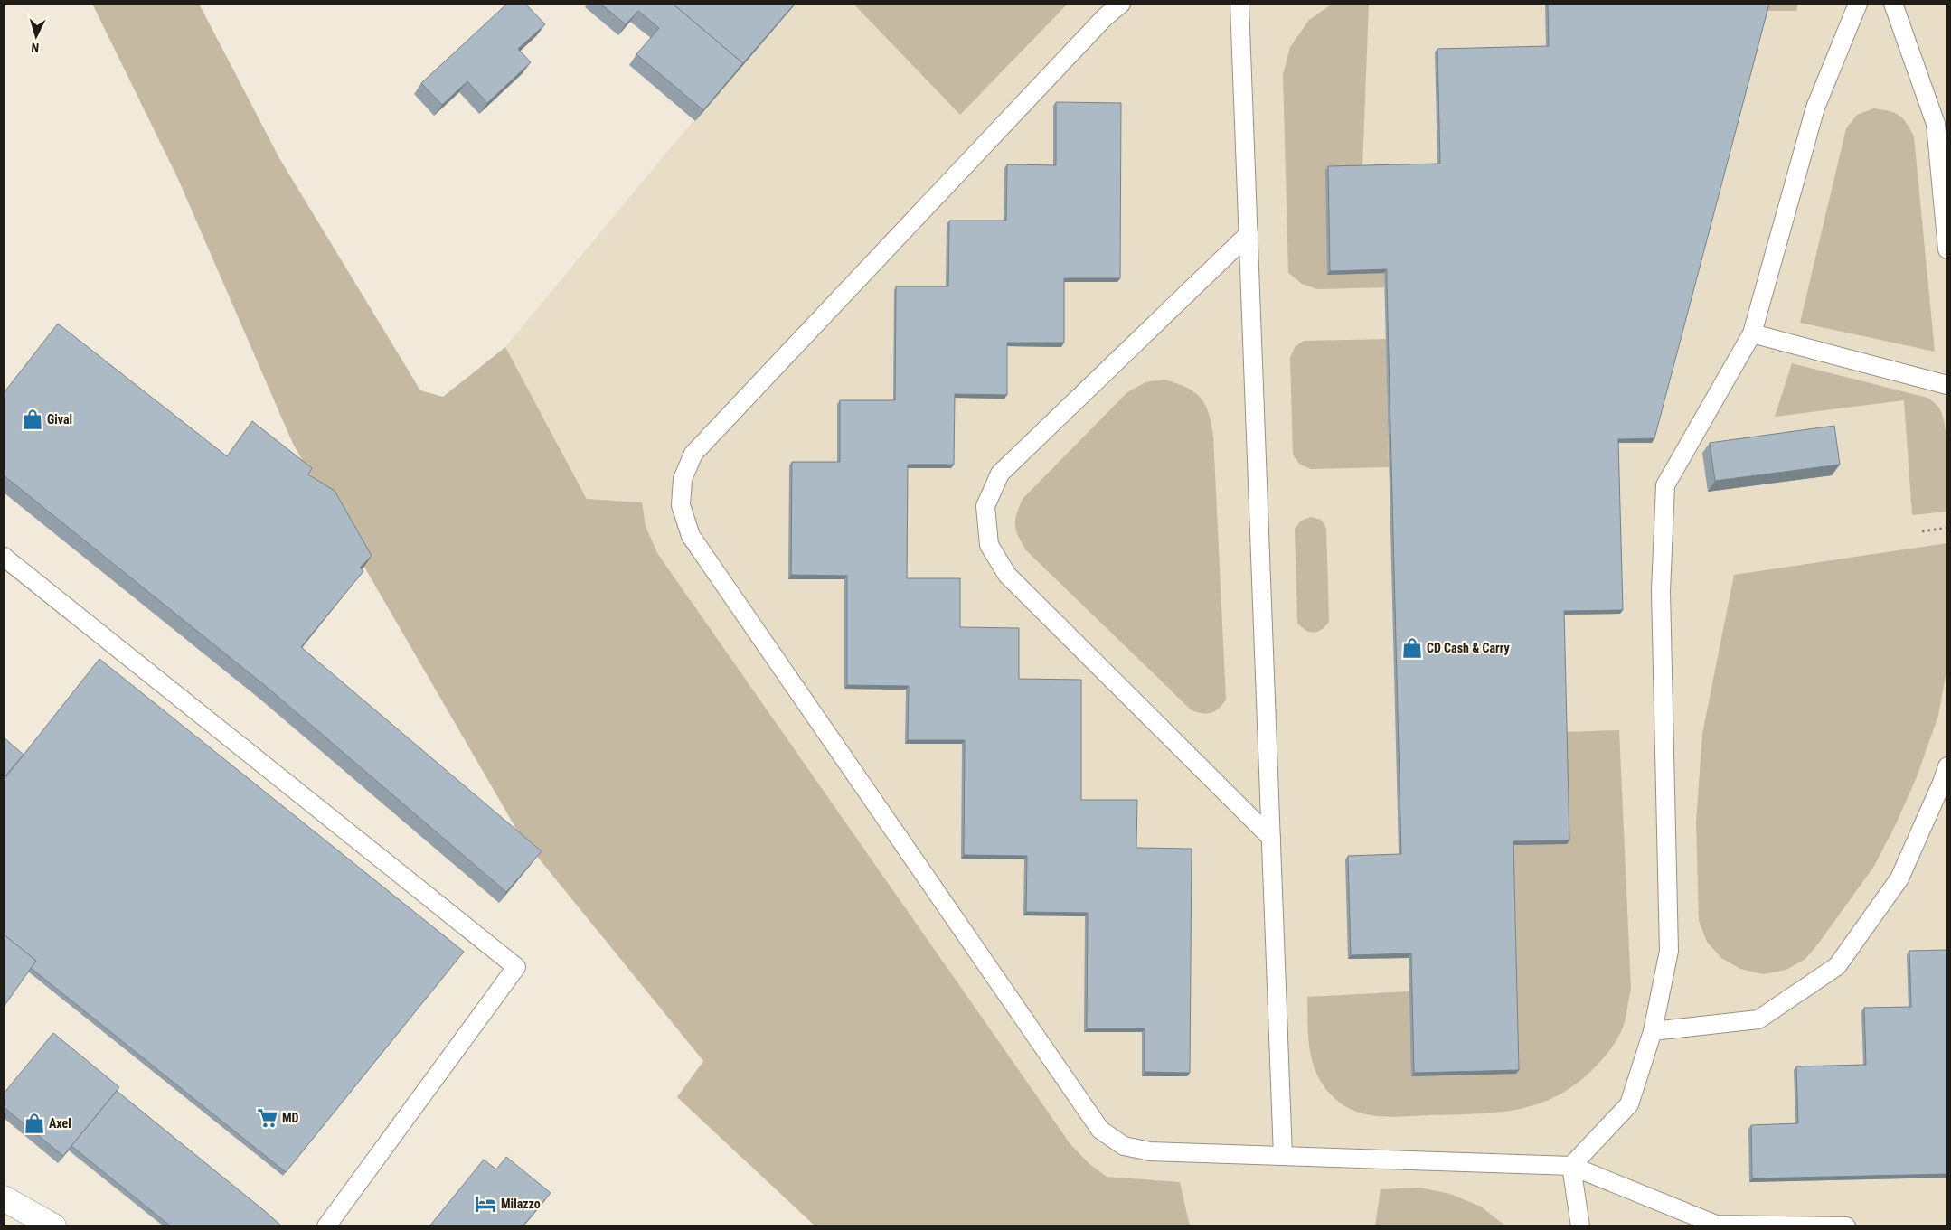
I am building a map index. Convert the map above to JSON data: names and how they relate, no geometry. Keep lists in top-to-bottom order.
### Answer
{
  "places": {
    "shop": ["Gival", "CD Cash & Carry", "Axel"],
    "supermarket": ["MD"],
    "hotel": ["Milazzo"]
  },
  "north": "bottom"
}
